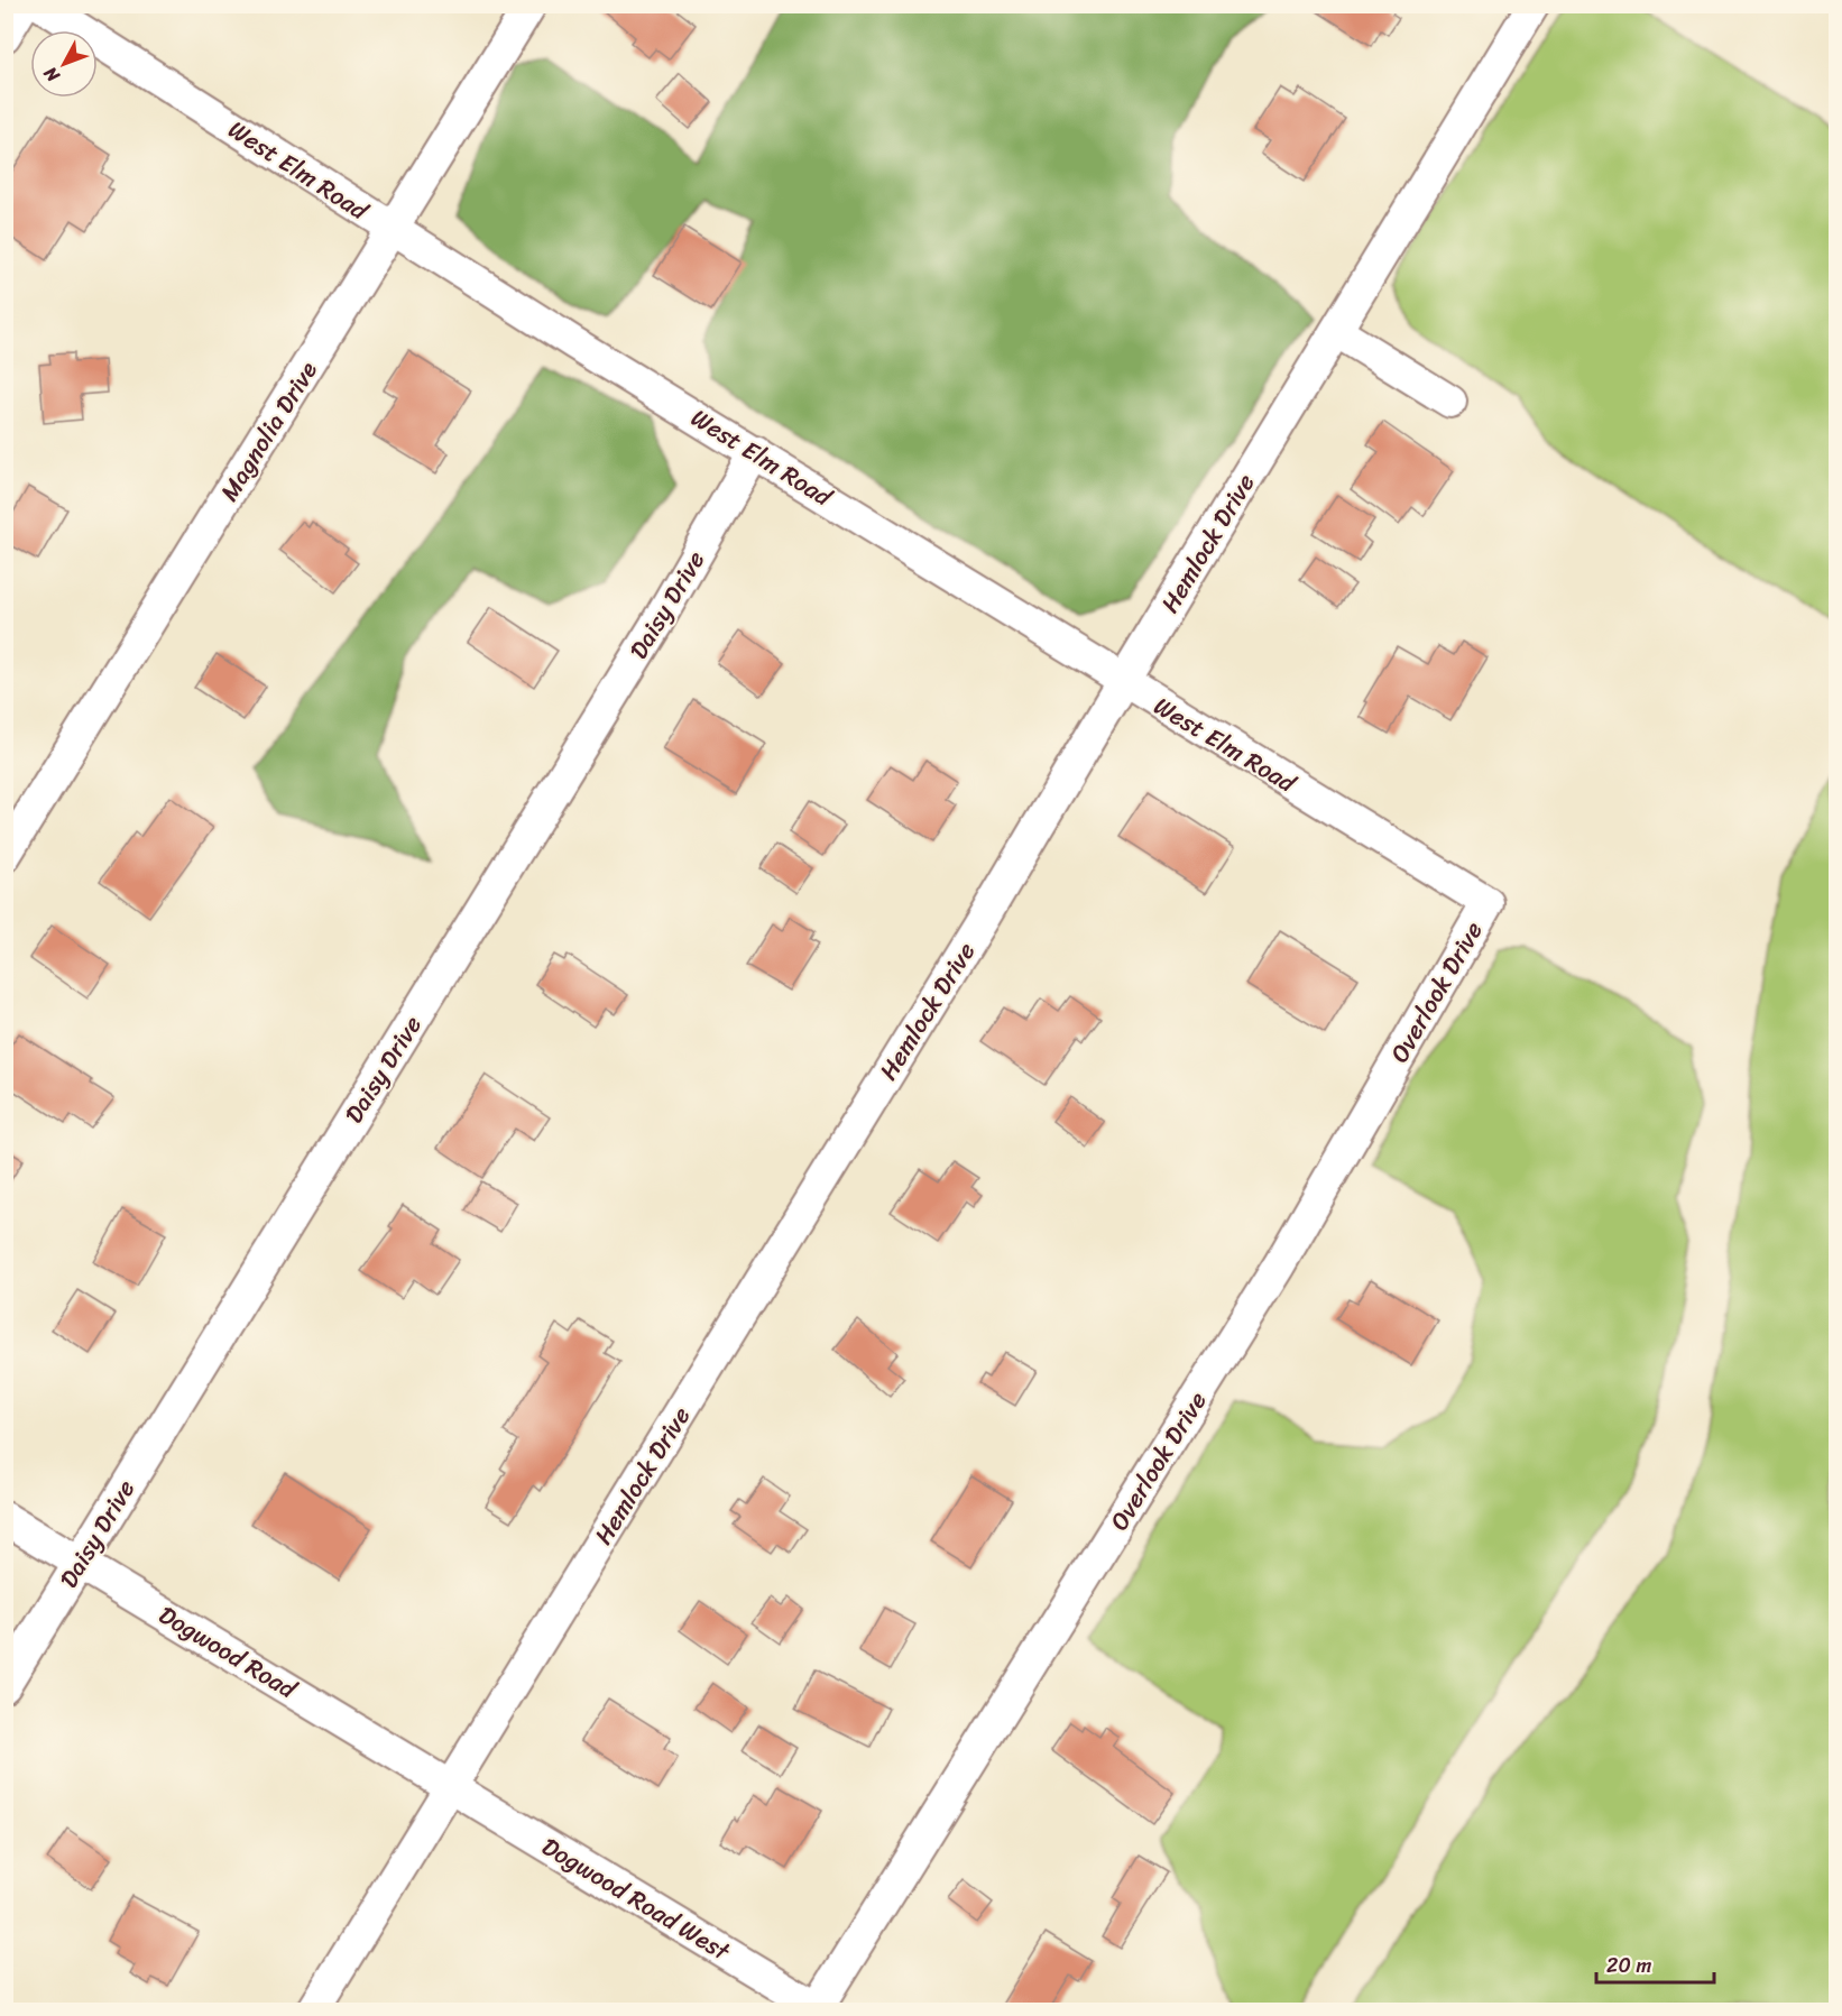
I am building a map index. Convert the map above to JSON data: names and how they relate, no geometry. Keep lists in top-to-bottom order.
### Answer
{
  "streets": {
    "street": [
      "West Elm Road",
      "Magnolia Drive",
      "Hemlock Drive",
      "Daisy Drive",
      "Overlook Drive",
      "Dogwood Road",
      "Dogwood Road West"
    ]
  },
  "crossings": [
    ["West Elm Road", "Magnolia Drive"],
    ["West Elm Road", "Hemlock Drive"],
    ["West Elm Road", "Daisy Drive"],
    ["West Elm Road", "Overlook Drive"],
    ["Hemlock Drive", "Dogwood Road"],
    ["Hemlock Drive", "Dogwood Road West"],
    ["Daisy Drive", "Dogwood Road"],
    ["Overlook Drive", "Dogwood Road West"],
    ["Dogwood Road", "Dogwood Road West"]
  ],
  "scale_bar": "20 m",
  "north": "bottom left"
}
